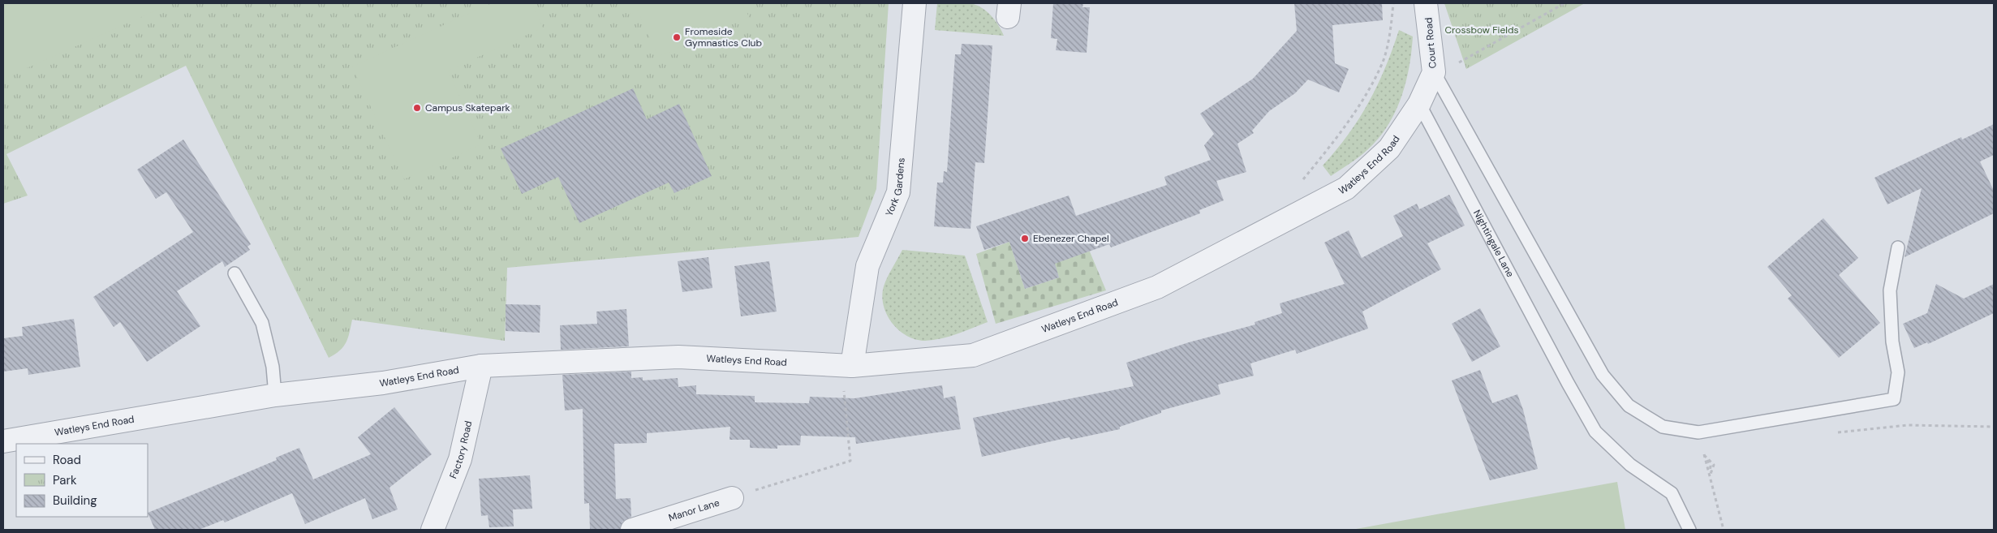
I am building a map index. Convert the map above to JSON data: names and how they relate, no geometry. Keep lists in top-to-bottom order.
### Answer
{
  "streets": {
    "street": [
      "Court Road",
      "Watleys End Road",
      "York Gardens",
      "Factory Road",
      "Manor Lane"
    ],
    "lane": ["Nightingale Lane"]
  },
  "crossings": [
    ["Court Road", "Watleys End Road"],
    ["Court Road", "Nightingale Lane"],
    ["Watleys End Road", "York Gardens"],
    ["Watleys End Road", "Nightingale Lane"],
    ["Watleys End Road", "Factory Road"]
  ],
  "parks": ["Crossbow Fields"],
  "places": ["Fromeside Gymnastics Club", "Campus Skatepark", "Ebenezer Chapel"],
  "legend": ["Road", "Park", "Building"]
}
